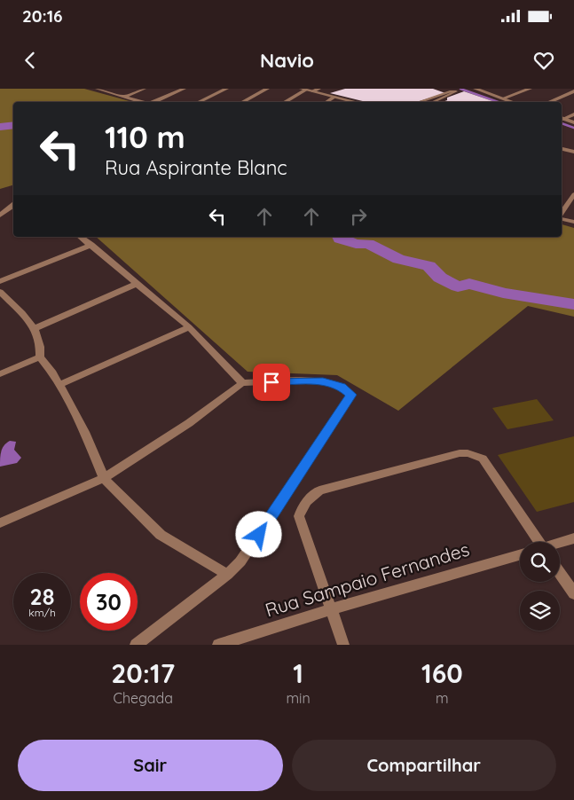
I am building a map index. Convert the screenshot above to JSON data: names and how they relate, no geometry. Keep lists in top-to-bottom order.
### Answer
{
  "streets": {
    "street": ["Rua Sampaio Fernandes"]
  },
  "page": {
    "status": "20:16",
    "header": "Navio",
    "turn": ["110 m", "Rua Aspirante Blanc"],
    "speed": "28 km/h",
    "limit": "30",
    "eta": [
      "20:17",
      "Chegada",
      "1",
      "min",
      "160",
      "m"
    ],
    "buttons": ["Sair", "Compartilhar"]
  }
}
